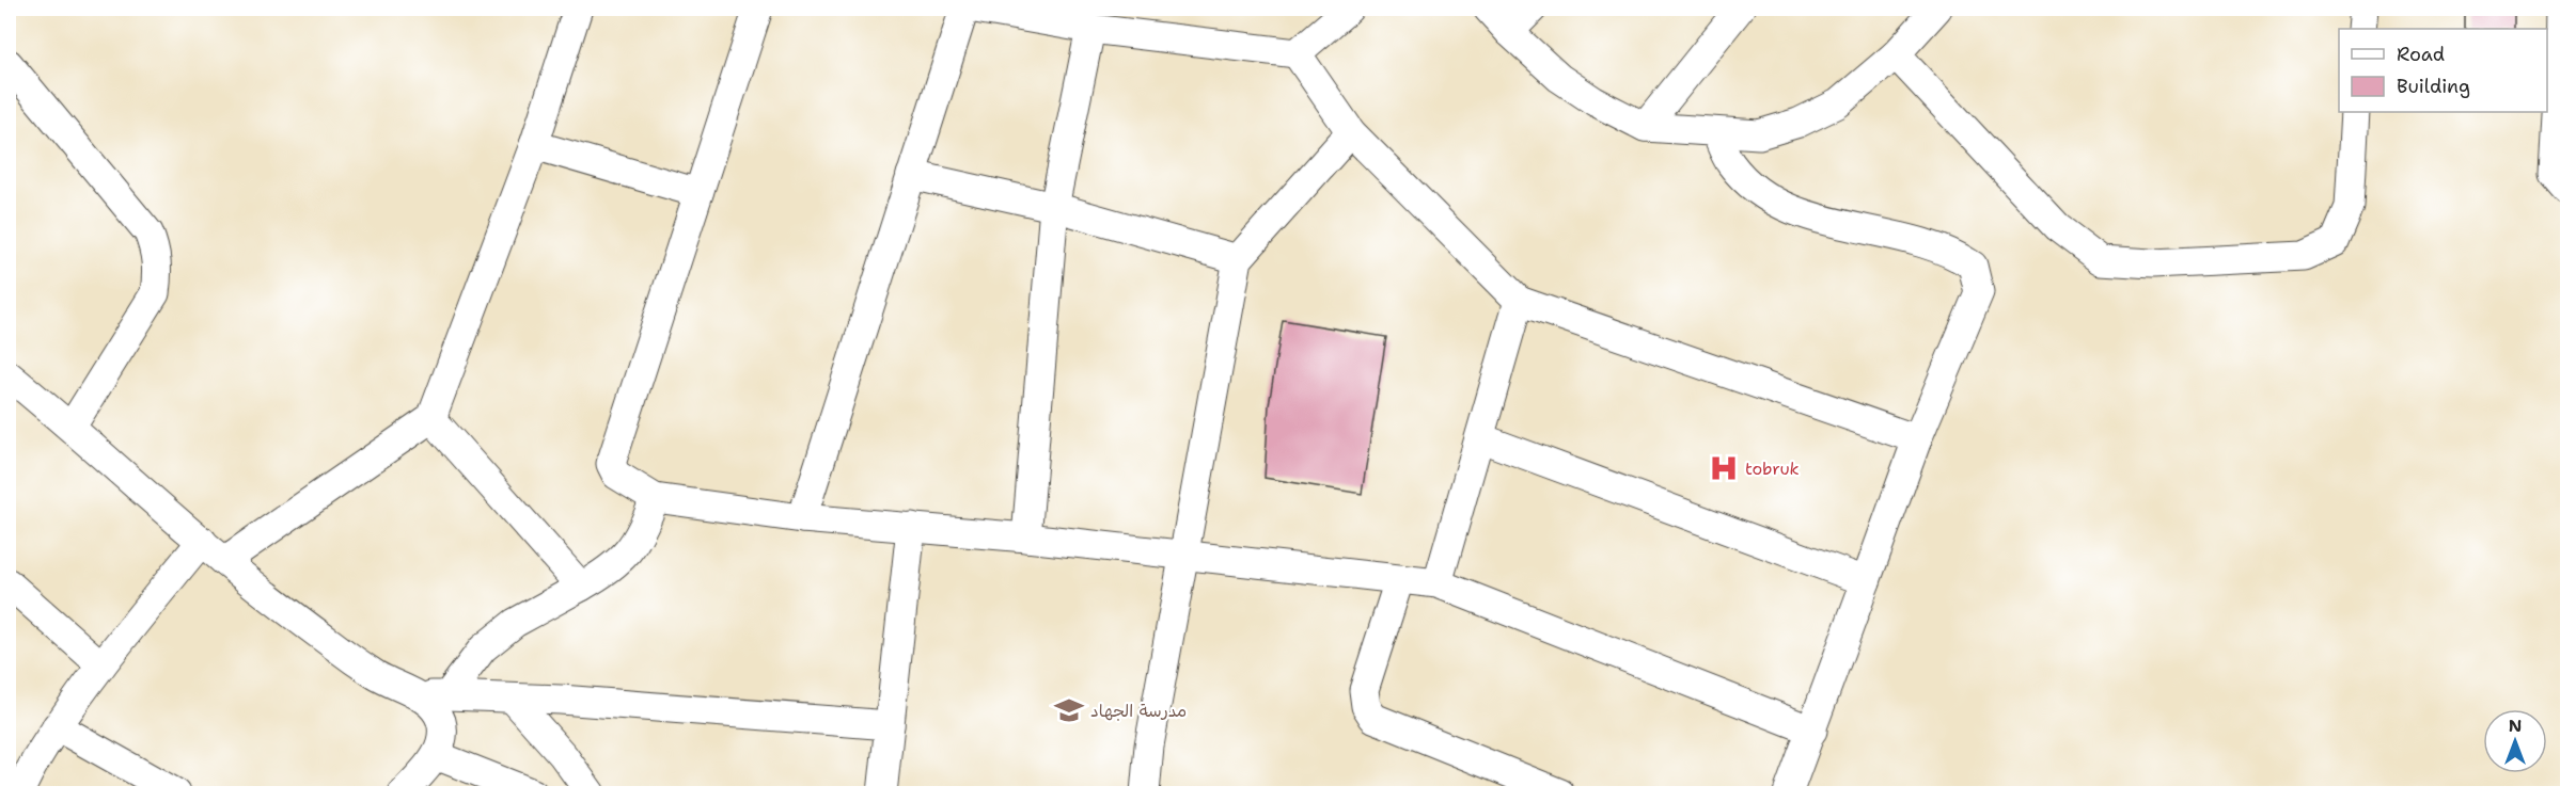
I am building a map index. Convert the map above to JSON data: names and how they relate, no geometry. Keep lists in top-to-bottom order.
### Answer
{
  "places": {
    "hospital": ["tobruk"],
    "school or university": ["مدرسة الجهاد"]
  },
  "legend": ["Road", "Building"],
  "north": "top"
}
